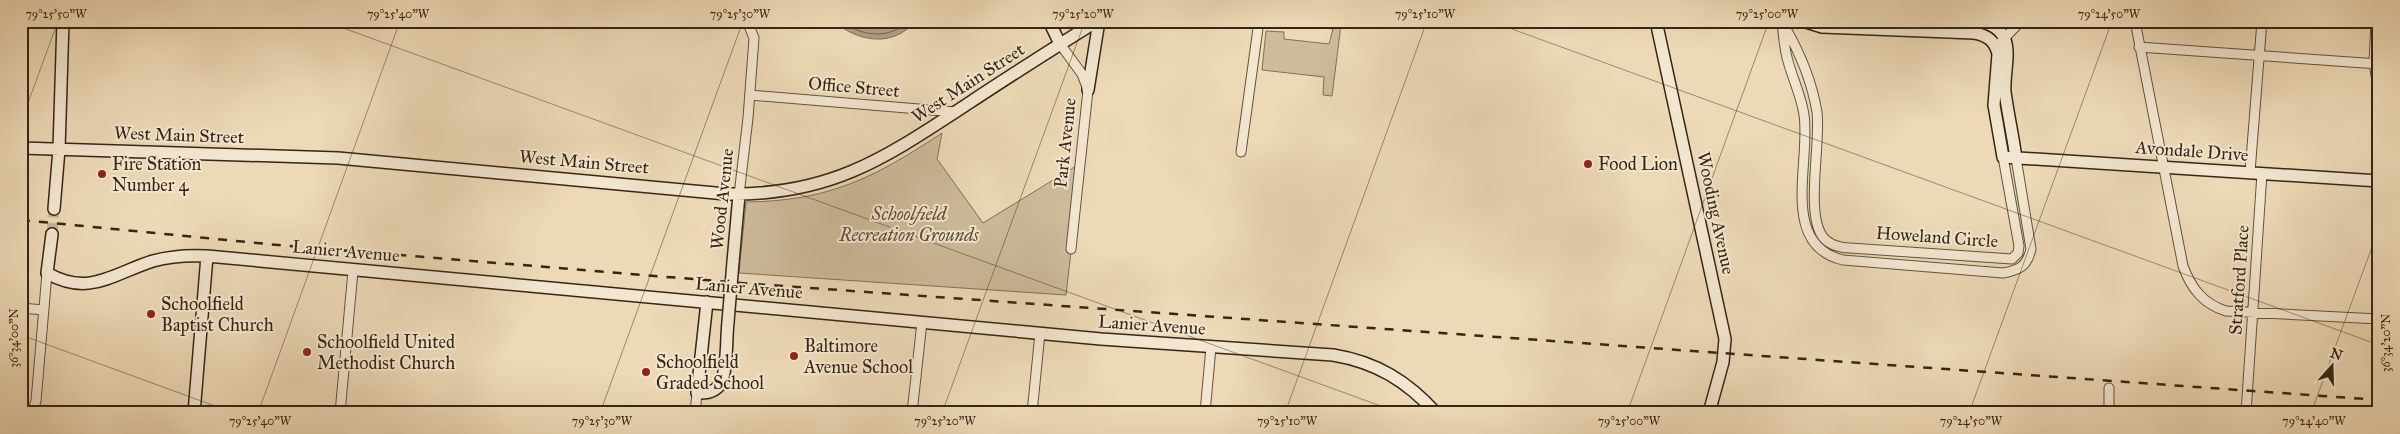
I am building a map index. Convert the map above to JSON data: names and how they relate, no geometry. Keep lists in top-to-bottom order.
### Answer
{
  "streets": {
    "street": [
      "West Main Street",
      "Office Street",
      "Park Avenue",
      "Avondale Drive",
      "Wood Avenue",
      "Wooding Avenue",
      "Howeland Circle",
      "Lanier Avenue",
      "Stratford Place"
    ]
  },
  "crossings": [
    ["West Main Street", "Office Street"],
    ["West Main Street", "Park Avenue"],
    ["West Main Street", "Wood Avenue"],
    ["Office Street", "Wood Avenue"],
    ["Avondale Drive", "Howeland Circle"],
    ["Avondale Drive", "Stratford Place"]
  ],
  "parks": ["Schoolfield Recreation Grounds"],
  "places": [
    "Food Lion",
    "Fire Station Number 4",
    "Schoolfield Baptist Church",
    "Schoolfield United Methodist Church",
    "Baltimore Avenue School",
    "Schoolfield Graded School"
  ],
  "north": "top",
  "coordinates": [
    "79°25'50\"W",
    "79°25'40\"W",
    "79°25'30\"W",
    "79°25'20\"W",
    "79°25'10\"W",
    "79°25'00\"W",
    "79°24'50\"W",
    "36°34'00\"N",
    "36°34'20\"N",
    "79°24'40\"W"
  ]
}
